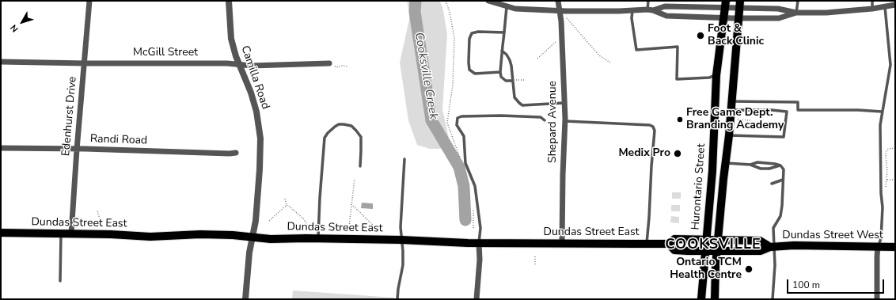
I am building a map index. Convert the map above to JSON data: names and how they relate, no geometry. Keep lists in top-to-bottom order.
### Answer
{
  "streets": {
    "main road": ["Hurontario Street", "Dundas Street East", "Dundas Street West"],
    "street": [
      "McGill Street",
      "Camilla Road",
      "Edenhurst Drive",
      "Shepard Avenue",
      "Randi Road"
    ]
  },
  "crossings": [
    ["McGill Street", "Camilla Road"],
    ["McGill Street", "Edenhurst Drive"],
    ["Camilla Road", "Dundas Street East"],
    ["Edenhurst Drive", "Randi Road"],
    ["Edenhurst Drive", "Dundas Street East"],
    ["Shepard Avenue", "Dundas Street East"],
    ["Hurontario Street", "Dundas Street East"],
    ["Hurontario Street", "Dundas Street West"],
    ["Dundas Street East", "Dundas Street West"]
  ],
  "districts": ["COOKSVILLE"],
  "water": ["Cooksville Creek"],
  "places": [
    "Foot & Back Clinic",
    "Free Game Dept. Branding Academy",
    "Medix Pro",
    "Ontario TCM Health Centre"
  ],
  "scale_bar": "100 m",
  "north": "bottom left"
}
